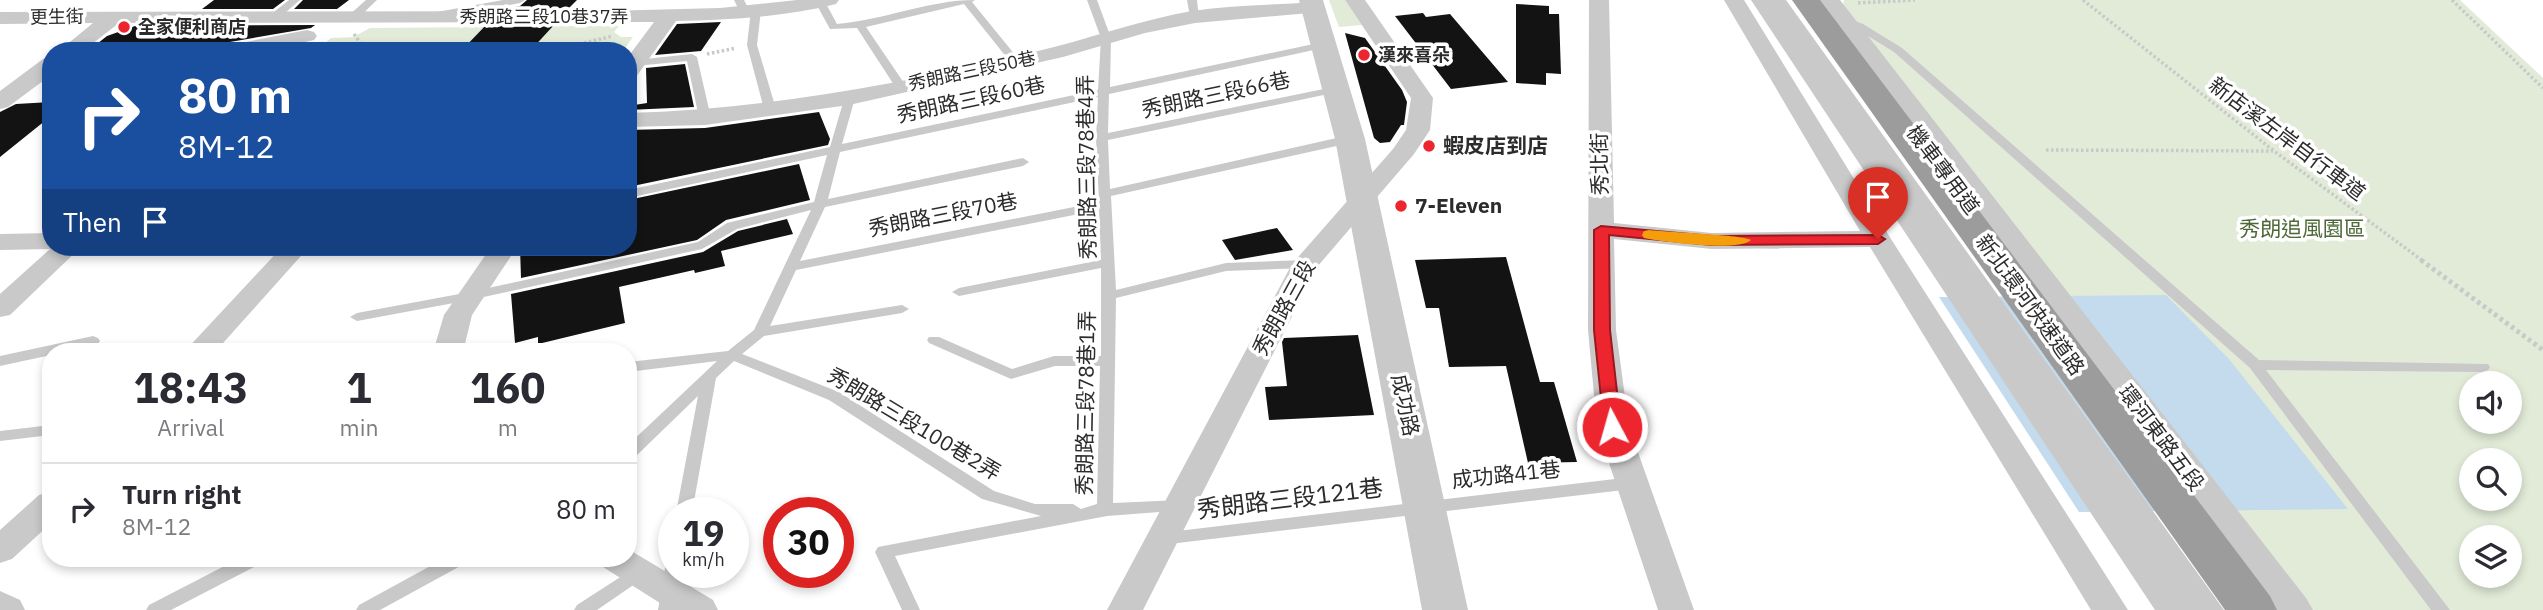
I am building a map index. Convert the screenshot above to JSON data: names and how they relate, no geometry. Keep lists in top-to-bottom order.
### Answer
{
  "streets": {
    "highway": ["新北環河快速道路"],
    "street": [
      "更生街",
      "秀朗路三段10巷37弄",
      "秀朗路三段50巷",
      "秀北街",
      "機車專用道",
      "秀朗路三段",
      "成功路",
      "環河東路五段"
    ],
    "lane": [
      "秀朗路三段66巷",
      "秀朗路三段60巷",
      "秀朗路三段78巷4弄",
      "秀朗路三段70巷",
      "秀朗路三段78巷1弄",
      "秀朗路三段100巷2弄",
      "成功路41巷",
      "秀朗路三段121巷"
    ],
    "path": ["新店溪左岸自行車道"]
  },
  "crossings": [
    ["更生街", "秀朗路三段10巷37弄"],
    ["秀朗路三段50巷", "秀朗路三段78巷4弄"],
    ["秀朗路三段66巷", "秀朗路三段78巷4弄"],
    ["秀朗路三段60巷", "秀朗路三段78巷4弄"],
    ["秀北街", "成功路41巷"],
    ["秀朗路三段78巷4弄", "秀朗路三段70巷"],
    ["秀朗路三段78巷4弄", "秀朗路三段78巷1弄"],
    ["機車專用道", "環河東路五段"],
    ["秀朗路三段", "成功路"],
    ["秀朗路三段", "秀朗路三段121巷"],
    ["秀朗路三段78巷1弄", "秀朗路三段100巷2弄"],
    ["成功路", "成功路41巷"],
    ["成功路", "秀朗路三段121巷"],
    ["成功路41巷", "秀朗路三段121巷"]
  ],
  "parks": ["秀朗追風園區"],
  "places": [
    "全家便利商店",
    "漢來喜朵",
    "蝦皮店到店",
    "7-Eleven"
  ],
  "page": {
    "turn": ["80 m", "8M-12"],
    "then": "Then",
    "eta": [
      "18:43",
      "Arrival",
      "1",
      "min",
      "160",
      "m"
    ],
    "list": [
      {
        "name": "Turn right",
        "note": "8M-12",
        "value": "80 m"
      }
    ],
    "speed": "19 km/h",
    "limit": "30"
  }
}
